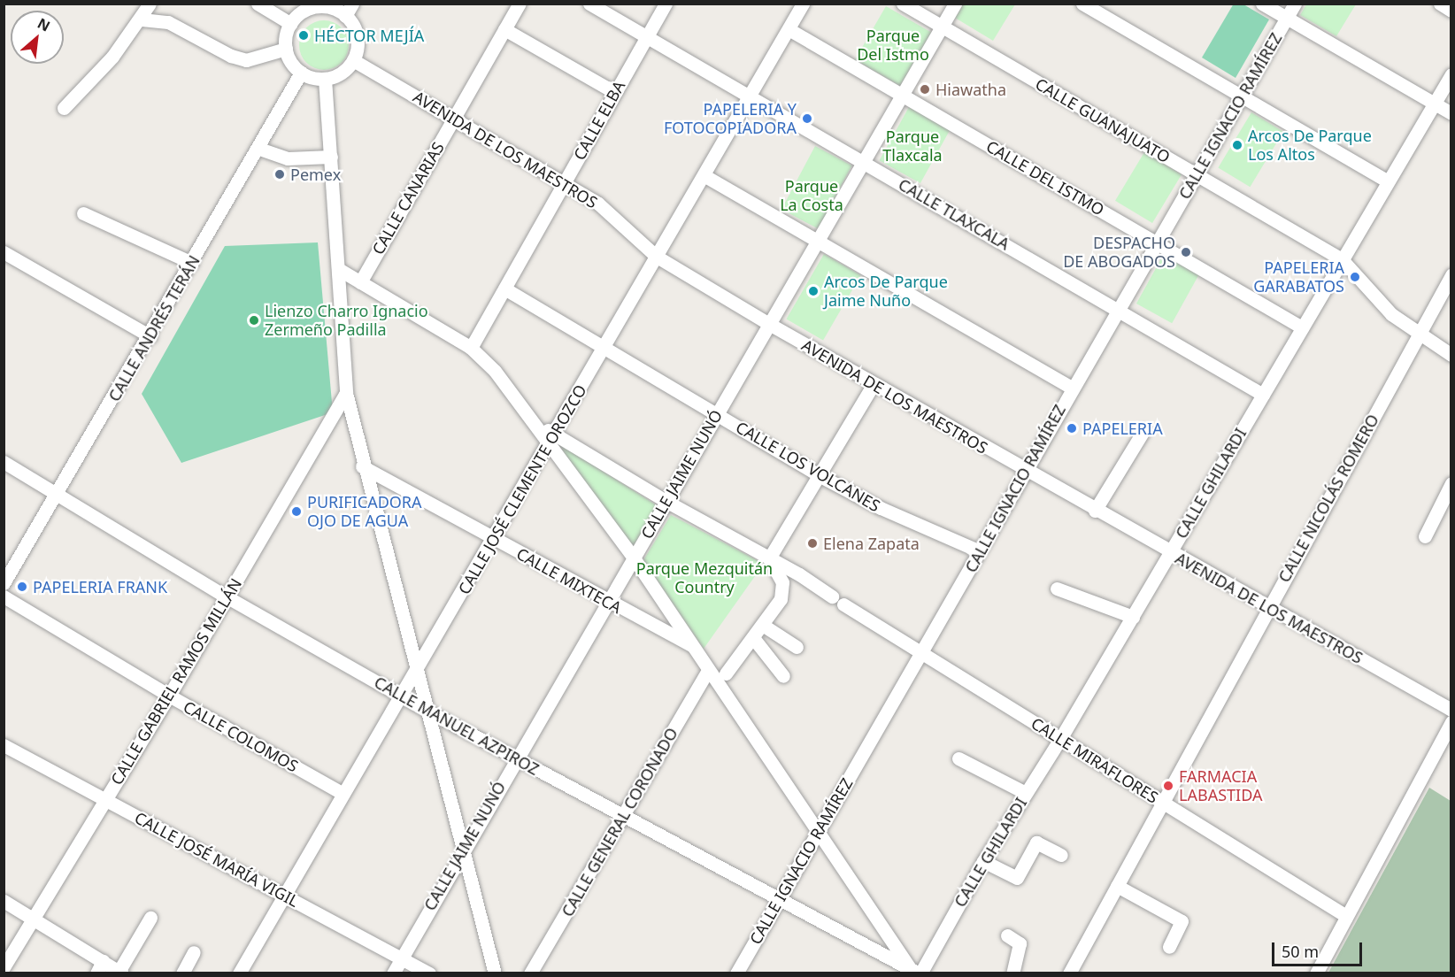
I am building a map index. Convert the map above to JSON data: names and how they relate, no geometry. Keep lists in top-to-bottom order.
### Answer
{
  "streets": {
    "street": [
      "CALLE IGNACIO RAMÍREZ",
      "CALLE ELBA",
      "CALLE GUANAJUATO",
      "AVENIDA DE LOS MAESTROS",
      "CALLE DEL ISTMO",
      "CALLE CANARIAS",
      "CALLE TLAXCALA",
      "CALLE ANDRÉS TERÁN",
      "CALLE LOS VOLCANES",
      "CALLE JAIME NUNÓ",
      "CALLE GHILARDI",
      "CALLE JOSÉ CLEMENTE OROZCO",
      "CALLE NICOLÁS ROMERO",
      "CALLE MIXTECA",
      "CALLE GABRIEL RAMOS MILLÁN",
      "CALLE MANUEL AZPIROZ",
      "CALLE COLOMOS",
      "CALLE MIRAFLORES",
      "CALLE GENERAL CORONADO",
      "CALLE JOSÉ MARÍA VIGIL"
    ]
  },
  "crossings": [
    ["CALLE IGNACIO RAMÍREZ", "CALLE GUANAJUATO"],
    ["CALLE IGNACIO RAMÍREZ", "AVENIDA DE LOS MAESTROS"],
    ["CALLE IGNACIO RAMÍREZ", "CALLE DEL ISTMO"],
    ["CALLE IGNACIO RAMÍREZ", "CALLE TLAXCALA"],
    ["CALLE IGNACIO RAMÍREZ", "CALLE LOS VOLCANES"],
    ["CALLE IGNACIO RAMÍREZ", "CALLE MANUEL AZPIROZ"],
    ["CALLE IGNACIO RAMÍREZ", "CALLE MIRAFLORES"],
    ["CALLE ELBA", "AVENIDA DE LOS MAESTROS"],
    ["CALLE ELBA", "CALLE TLAXCALA"],
    ["CALLE ELBA", "CALLE LOS VOLCANES"],
    ["CALLE GUANAJUATO", "CALLE JAIME NUNÓ"],
    ["CALLE GUANAJUATO", "CALLE GHILARDI"],
    ["CALLE GUANAJUATO", "CALLE NICOLÁS ROMERO"],
    ["AVENIDA DE LOS MAESTROS", "CALLE CANARIAS"],
    ["AVENIDA DE LOS MAESTROS", "CALLE ANDRÉS TERÁN"],
    ["AVENIDA DE LOS MAESTROS", "CALLE JAIME NUNÓ"],
    ["AVENIDA DE LOS MAESTROS", "CALLE GHILARDI"],
    ["AVENIDA DE LOS MAESTROS", "CALLE JOSÉ CLEMENTE OROZCO"],
    ["AVENIDA DE LOS MAESTROS", "CALLE NICOLÁS ROMERO"],
    ["CALLE DEL ISTMO", "CALLE JAIME NUNÓ"],
    ["CALLE DEL ISTMO", "CALLE GHILARDI"],
    ["CALLE DEL ISTMO", "CALLE JOSÉ CLEMENTE OROZCO"],
    ["CALLE TLAXCALA", "CALLE JAIME NUNÓ"],
    ["CALLE TLAXCALA", "CALLE GHILARDI"],
    ["CALLE TLAXCALA", "CALLE JOSÉ CLEMENTE OROZCO"],
    ["CALLE ANDRÉS TERÁN", "CALLE MANUEL AZPIROZ"],
    ["CALLE LOS VOLCANES", "CALLE JAIME NUNÓ"],
    ["CALLE LOS VOLCANES", "CALLE JOSÉ CLEMENTE OROZCO"],
    ["CALLE JAIME NUNÓ", "CALLE MIXTECA"],
    ["CALLE JAIME NUNÓ", "CALLE MANUEL AZPIROZ"],
    ["CALLE JAIME NUNÓ", "CALLE JOSÉ MARÍA VIGIL"],
    ["CALLE GHILARDI", "CALLE MANUEL AZPIROZ"],
    ["CALLE GHILARDI", "CALLE MIRAFLORES"],
    ["CALLE JOSÉ CLEMENTE OROZCO", "CALLE MIXTECA"],
    ["CALLE JOSÉ CLEMENTE OROZCO", "CALLE MANUEL AZPIROZ"],
    ["CALLE JOSÉ CLEMENTE OROZCO", "CALLE COLOMOS"],
    ["CALLE JOSÉ CLEMENTE OROZCO", "CALLE JOSÉ MARÍA VIGIL"],
    ["CALLE NICOLÁS ROMERO", "CALLE MIRAFLORES"],
    ["CALLE GABRIEL RAMOS MILLÁN", "CALLE MANUEL AZPIROZ"],
    ["CALLE GABRIEL RAMOS MILLÁN", "CALLE COLOMOS"],
    ["CALLE GABRIEL RAMOS MILLÁN", "CALLE JOSÉ MARÍA VIGIL"],
    ["CALLE MANUEL AZPIROZ", "CALLE GENERAL CORONADO"]
  ],
  "parks": [
    "Parque Del Istmo",
    "Parque Tlaxcala",
    "Parque La Costa",
    "Parque Mezquitán Country"
  ],
  "places": [
    "HÉCTOR MEJÍA",
    "Hiawatha",
    "PAPELERIA Y FOTOCOPIADORA",
    "Arcos De Parque Los Altos",
    "Pemex",
    "DESPACHO DE ABOGADOS",
    "PAPELERIA GARABATOS",
    "Arcos De Parque Jaime Nuño",
    "Lienzo Charro Ignacio Zermeño Padilla",
    "PAPELERIA",
    "PURIFICADORA OJO DE AGUA",
    "Elena Zapata",
    "PAPELERIA FRANK",
    "FARMACIA LABASTIDA"
  ],
  "scale_bar": "50 m",
  "north": "top right"
}
